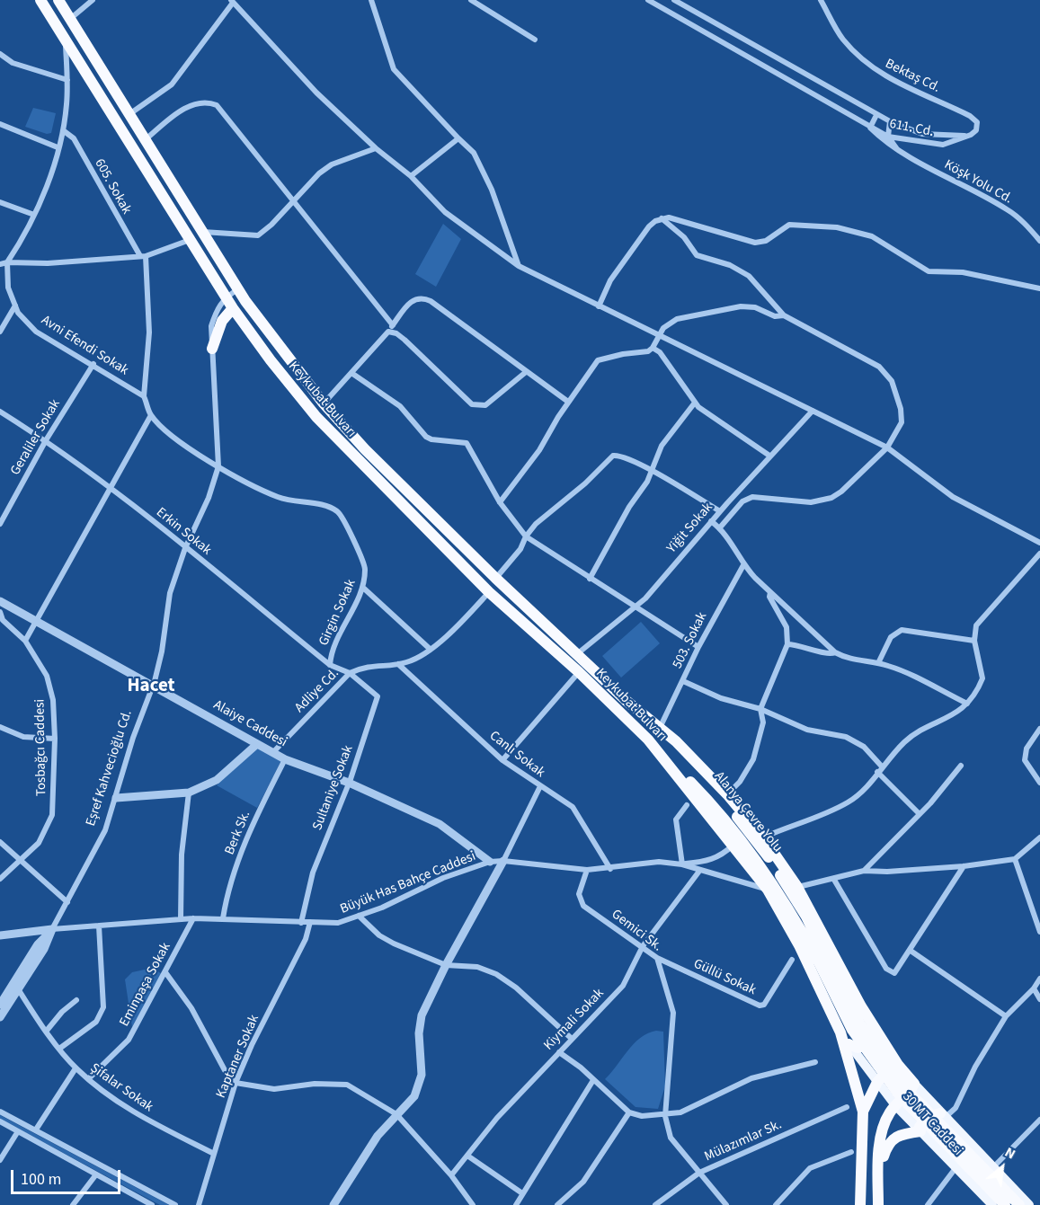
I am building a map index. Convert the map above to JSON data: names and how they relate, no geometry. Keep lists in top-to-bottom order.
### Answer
{
  "streets": {
    "highway": ["Keykubat Bulvarı", "Alanya Çevre Yolu"],
    "main road": ["30 MT Caddesi"],
    "street": [
      "Bektaş Cd.",
      "611. Cd.",
      "Köşk Yolu Cd.",
      "605. Sokak",
      "Avni Efendi Sokak",
      "Geraliler Sokak",
      "Yiğit Sokak",
      "Erkin Sokak",
      "Girgin Sokak",
      "503. Sokak",
      "Adliye Cd.",
      "Alaiye Caddesi",
      "Tosbağcı Caddesi",
      "Canlı Sokak",
      "Eşref Kahvecioğlu Cd.",
      "Sultaniye Sokak",
      "Berk Sk.",
      "Büyük Has Bahçe Caddesi",
      "Gemici Sk.",
      "Güllü Sokak",
      "Eminpaşa Sokak",
      "Kiymali Sokak",
      "Kaptaner Sokak",
      "Şifalar Sokak",
      "Mülazımlar Sk."
    ]
  },
  "crossings": [
    ["Bektaş Cd.", "611. Cd."],
    ["611. Cd.", "Köşk Yolu Cd."],
    ["Avni Efendi Sokak", "Geraliler Sokak"],
    ["Keykubat Bulvarı", "Yiğit Sokak"],
    ["Keykubat Bulvarı", "Adliye Cd."],
    ["Keykubat Bulvarı", "Eşref Kahvecioğlu Cd."],
    ["Keykubat Bulvarı", "Alanya Çevre Yolu"],
    ["Keykubat Bulvarı", "Büyük Has Bahçe Caddesi"],
    ["Keykubat Bulvarı", "30 MT Caddesi"],
    ["Geraliler Sokak", "Erkin Sokak"],
    ["Erkin Sokak", "Girgin Sokak"],
    ["Erkin Sokak", "Adliye Cd."],
    ["Erkin Sokak", "Eşref Kahvecioğlu Cd."],
    ["Erkin Sokak", "Sultaniye Sokak"],
    ["Girgin Sokak", "Eşref Kahvecioğlu Cd."],
    ["Adliye Cd.", "Alaiye Caddesi"],
    ["Adliye Cd.", "Canlı Sokak"],
    ["Adliye Cd.", "Sultaniye Sokak"],
    ["Alaiye Caddesi", "Eşref Kahvecioğlu Cd."],
    ["Alaiye Caddesi", "Sultaniye Sokak"],
    ["Alaiye Caddesi", "Berk Sk."],
    ["Alaiye Caddesi", "Büyük Has Bahçe Caddesi"],
    ["Canlı Sokak", "Büyük Has Bahçe Caddesi"],
    ["Eşref Kahvecioğlu Cd.", "Büyük Has Bahçe Caddesi"],
    ["Eşref Kahvecioğlu Cd.", "Şifalar Sokak"],
    ["Sultaniye Sokak", "Büyük Has Bahçe Caddesi"],
    ["Berk Sk.", "Büyük Has Bahçe Caddesi"],
    ["Büyük Has Bahçe Caddesi", "Gemici Sk."],
    ["Büyük Has Bahçe Caddesi", "Eminpaşa Sokak"],
    ["Büyük Has Bahçe Caddesi", "Kiymali Sokak"],
    ["Büyük Has Bahçe Caddesi", "Kaptaner Sokak"],
    ["Gemici Sk.", "Güllü Sokak"],
    ["Gemici Sk.", "Kiymali Sokak"],
    ["Eminpaşa Sokak", "Şifalar Sokak"],
    ["Kaptaner Sokak", "Şifalar Sokak"]
  ],
  "districts": ["Hacet"],
  "scale_bar": "100 m",
  "north": "top right"
}
